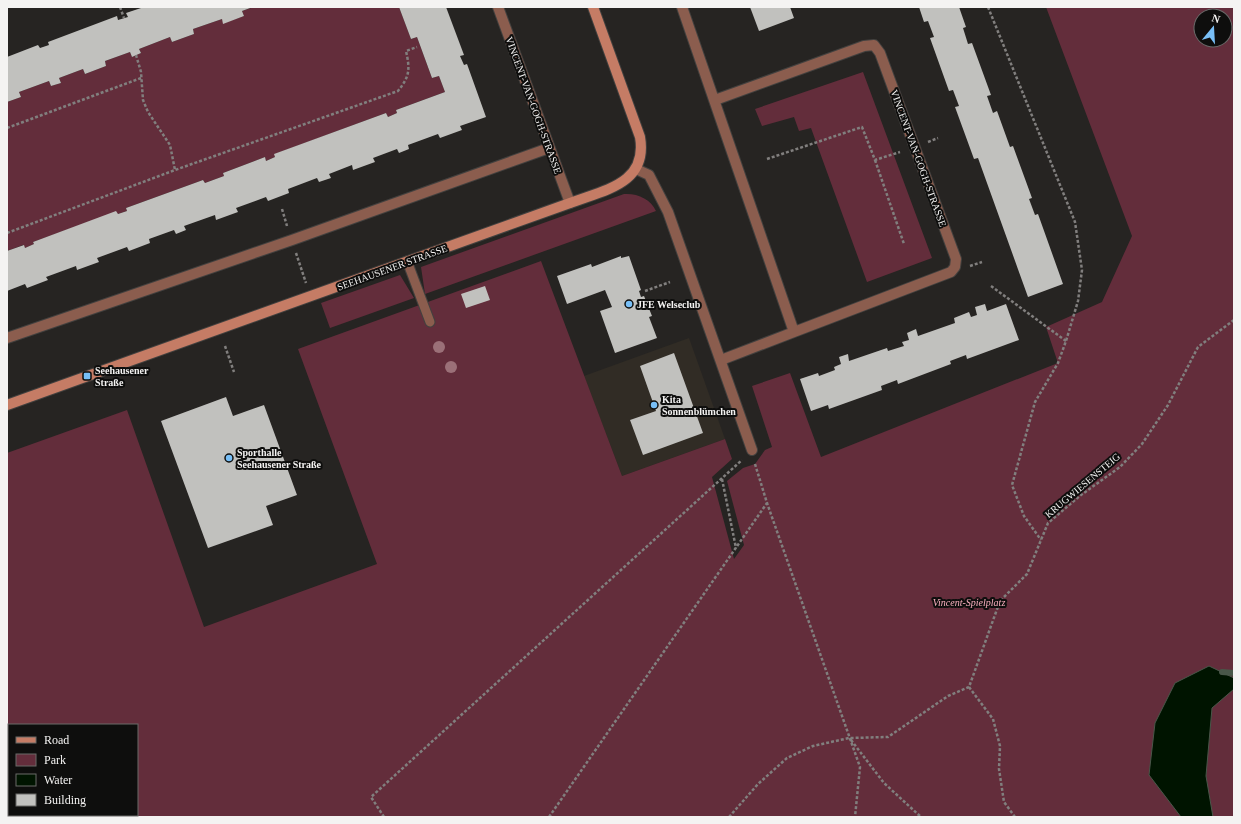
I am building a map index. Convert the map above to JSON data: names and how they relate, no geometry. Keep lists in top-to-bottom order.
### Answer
{
  "streets": {
    "street": ["VINCENT-VAN-GOGH-STRASSE", "SEEHAUSENER STRASSE"],
    "path": ["KRUGWIESENSTEIG"]
  },
  "crossings": [
    ["VINCENT-VAN-GOGH-STRASSE", "SEEHAUSENER STRASSE"]
  ],
  "parks": ["Vincent-Spielplatz"],
  "places": {
    "other": ["JFE Welseclub", "Kita Sonnenblümchen", "Sporthalle Seehausener Straße"],
    "transit": ["Seehausener Straße"]
  },
  "legend": [
    "Road",
    "Park",
    "Water",
    "Building"
  ],
  "north": "top"
}
